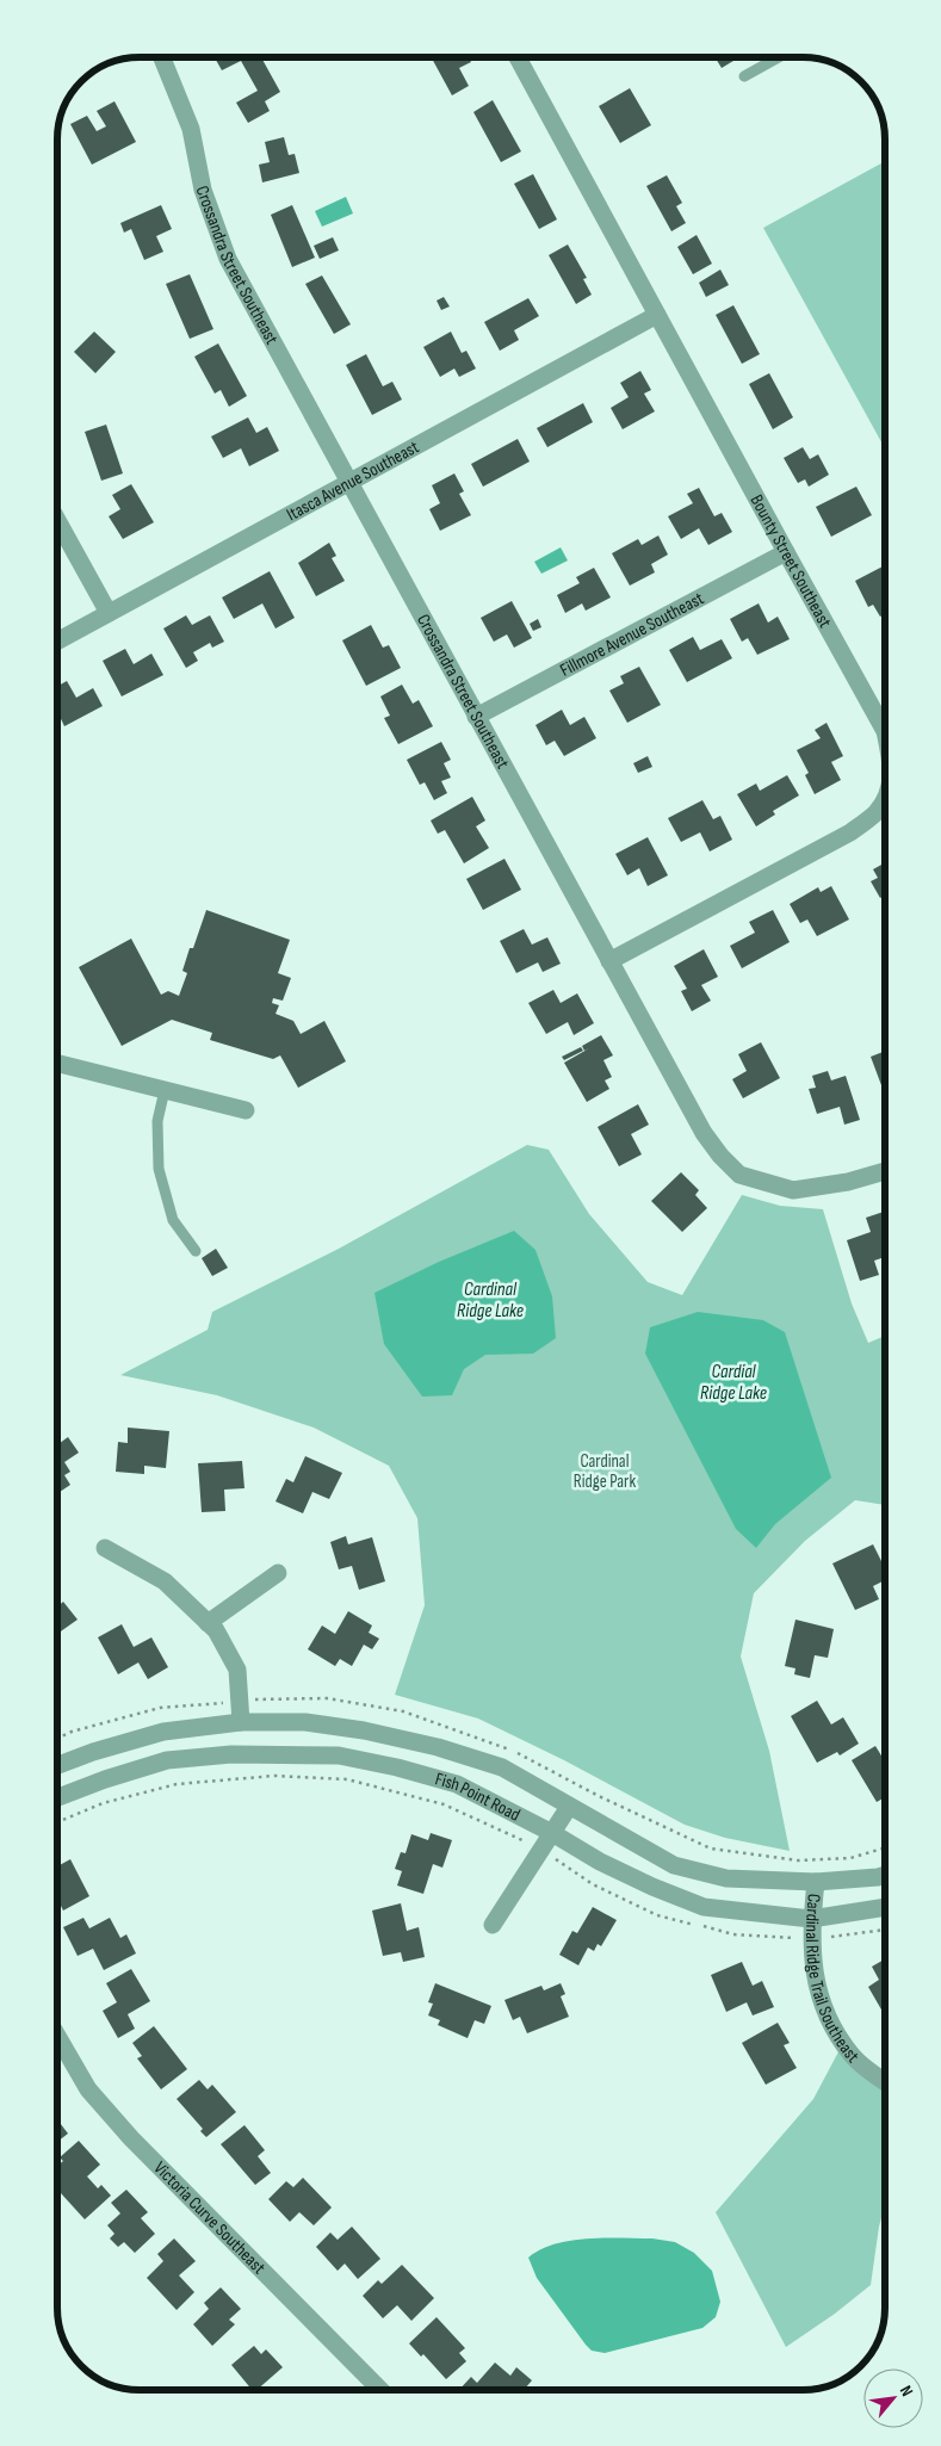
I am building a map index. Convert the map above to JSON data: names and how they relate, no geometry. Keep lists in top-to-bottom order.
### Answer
{
  "streets": {
    "street": [
      "Crossandra Street Southeast",
      "Itasca Avenue Southeast",
      "Bounty Street Southeast",
      "Fillmore Avenue Southeast",
      "Fish Point Road",
      "Cardinal Ridge Trail Southeast",
      "Victoria Curve Southeast"
    ]
  },
  "crossings": [
    ["Crossandra Street Southeast", "Itasca Avenue Southeast"],
    ["Crossandra Street Southeast", "Bounty Street Southeast"],
    ["Crossandra Street Southeast", "Fillmore Avenue Southeast"],
    ["Itasca Avenue Southeast", "Bounty Street Southeast"],
    ["Bounty Street Southeast", "Fillmore Avenue Southeast"],
    ["Fish Point Road", "Cardinal Ridge Trail Southeast"]
  ],
  "water": ["Cardinal Ridge Lake", "Cardial Ridge Lake"],
  "parks": ["Cardinal Ridge Park"],
  "north": "top right"
}
